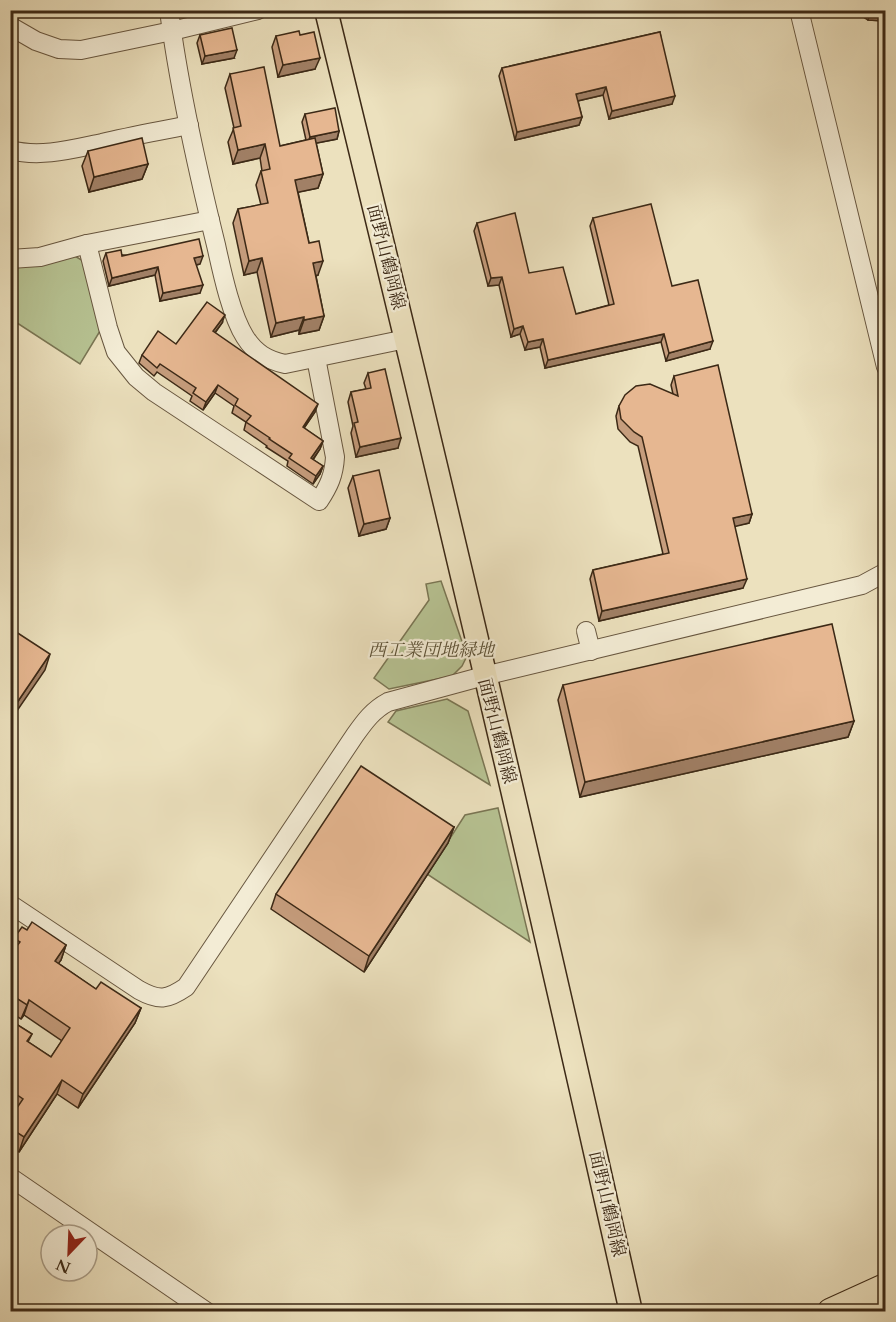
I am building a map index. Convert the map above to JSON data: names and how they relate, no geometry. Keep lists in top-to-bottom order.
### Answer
{
  "streets": {
    "main road": ["面野山鶴岡線"]
  },
  "parks": ["西工業団地緑地"],
  "north": "bottom left"
}
